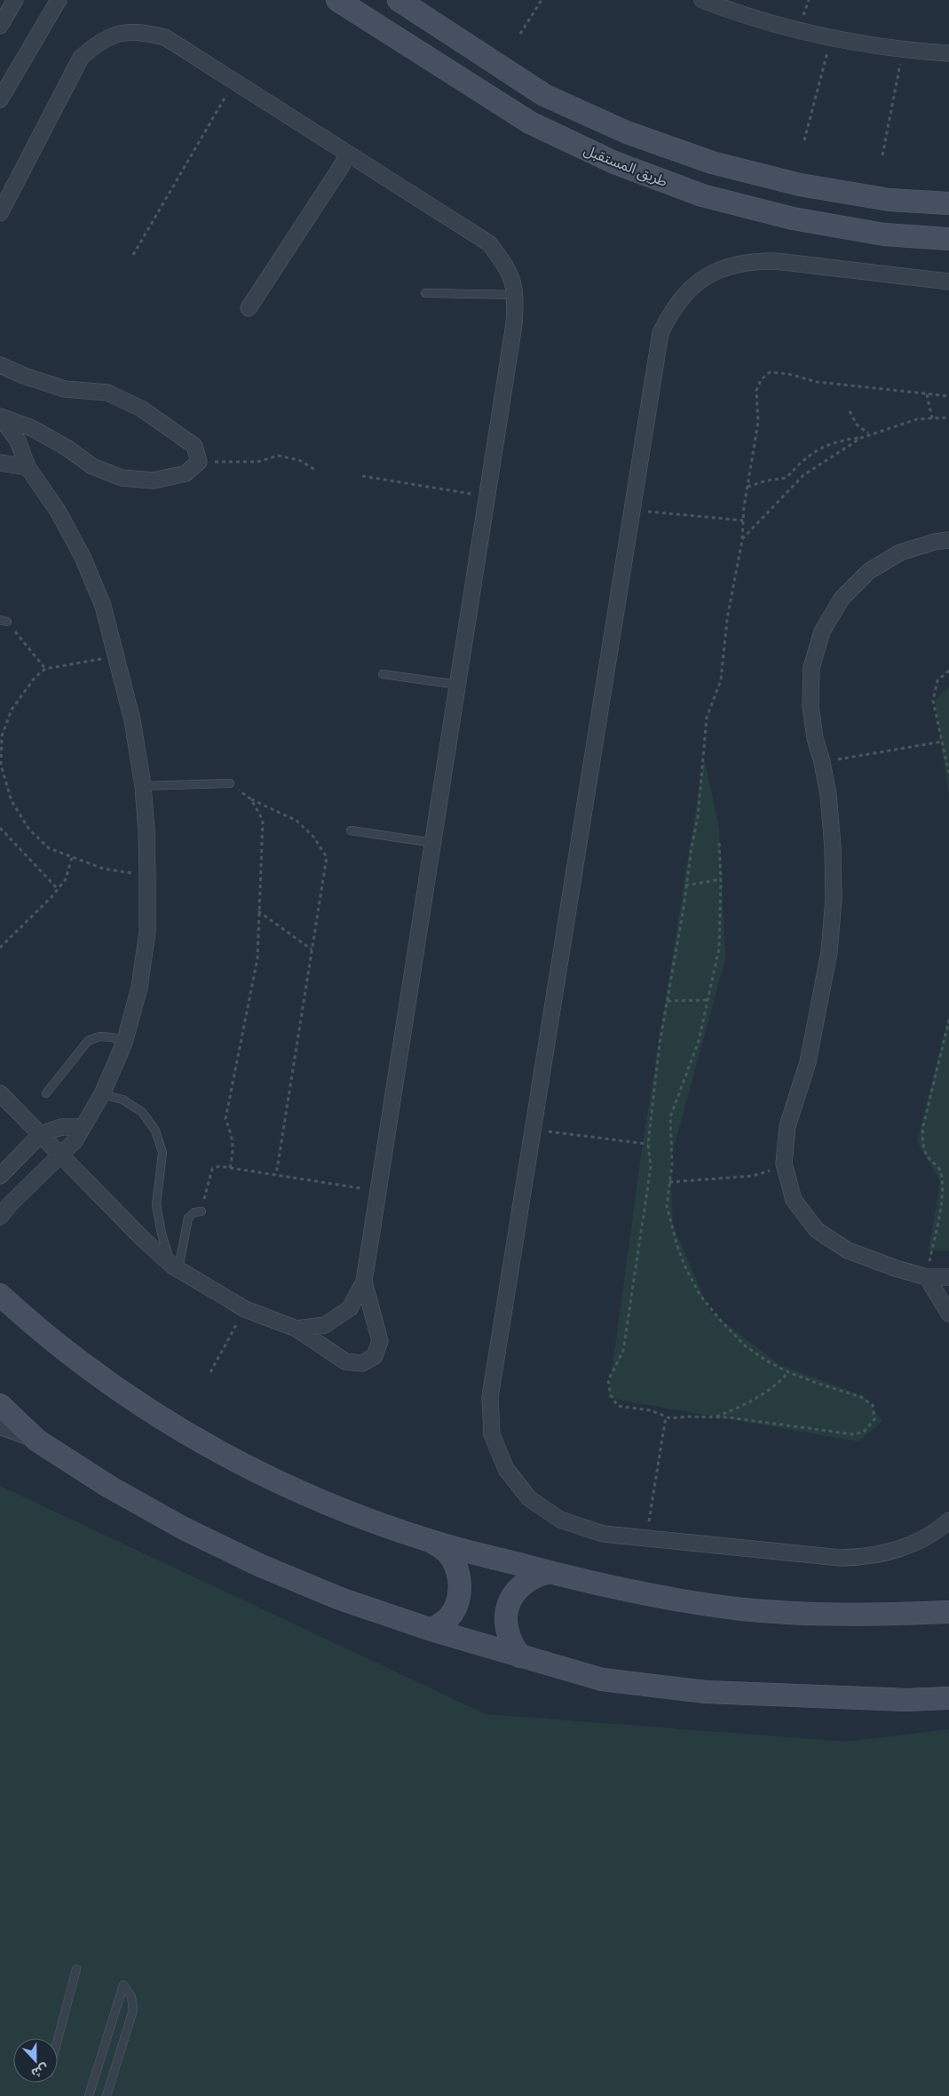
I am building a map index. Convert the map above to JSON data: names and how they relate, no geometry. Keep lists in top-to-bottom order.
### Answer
{
  "streets": {
    "street": ["طريق المستقبل"]
  },
  "north": "bottom"
}
